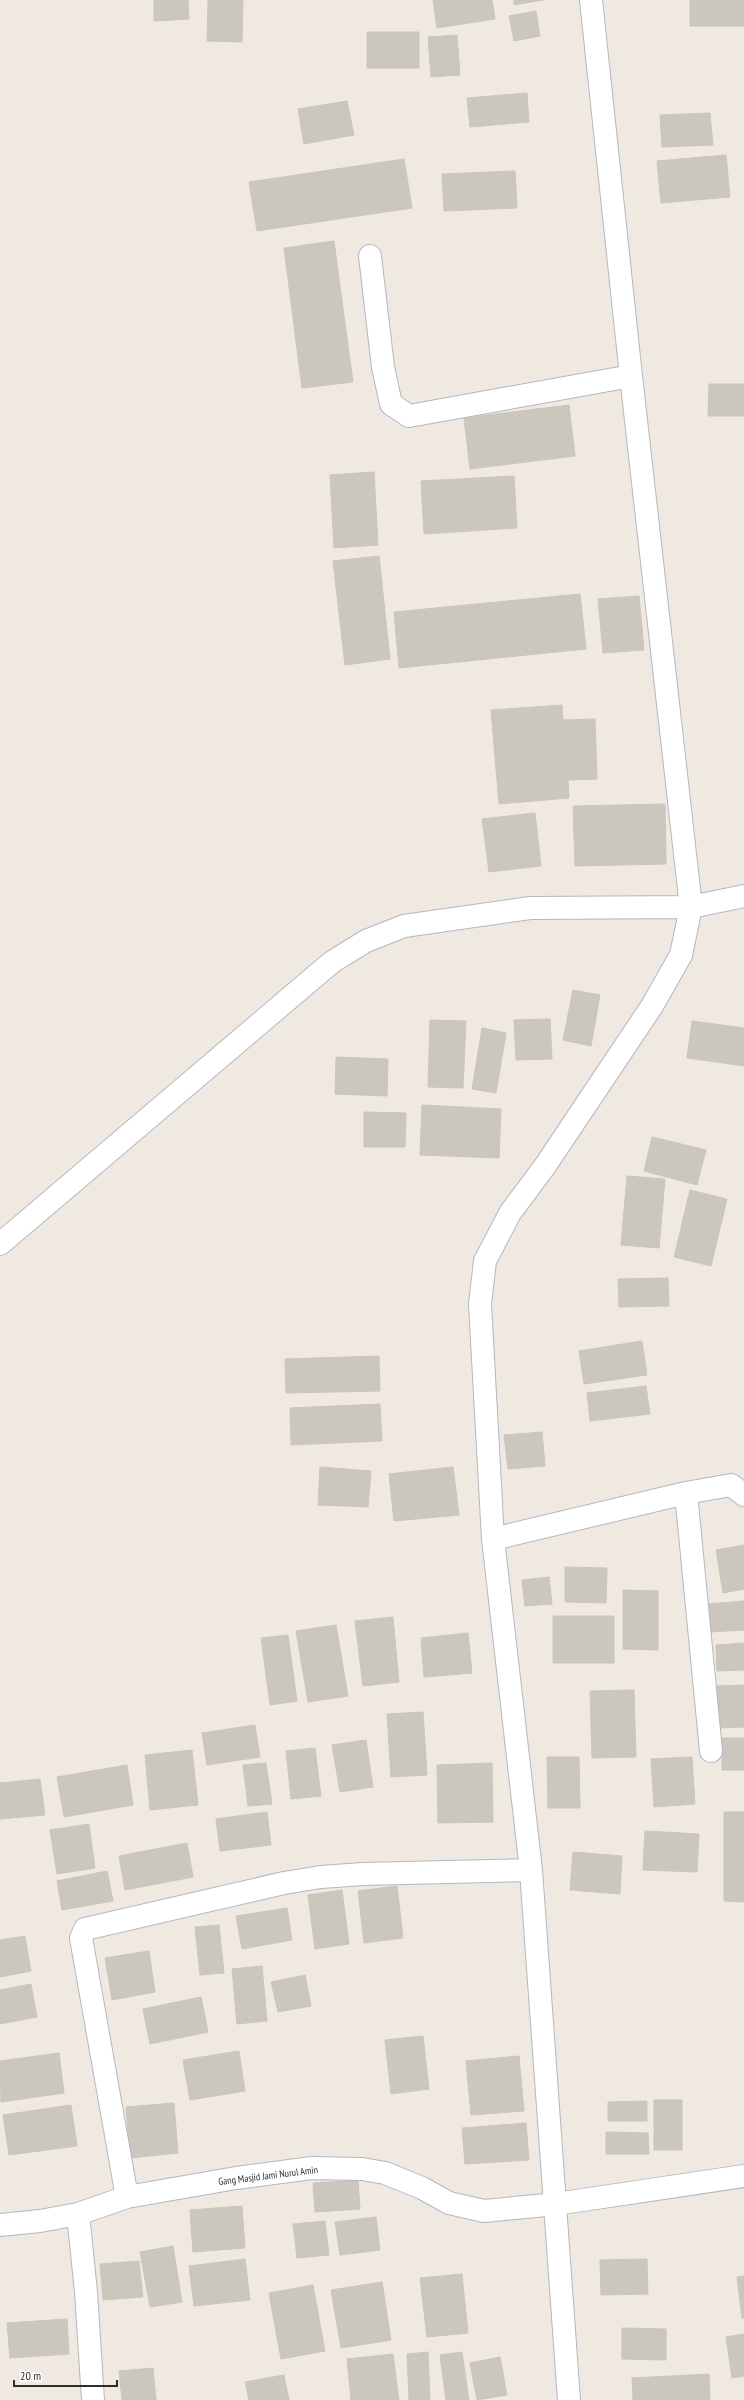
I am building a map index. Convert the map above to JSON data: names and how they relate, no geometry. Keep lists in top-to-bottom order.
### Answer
{
  "streets": {
    "street": ["Gang Masjid Jami Nurul Amin"]
  },
  "scale_bar": "20 m"
}
